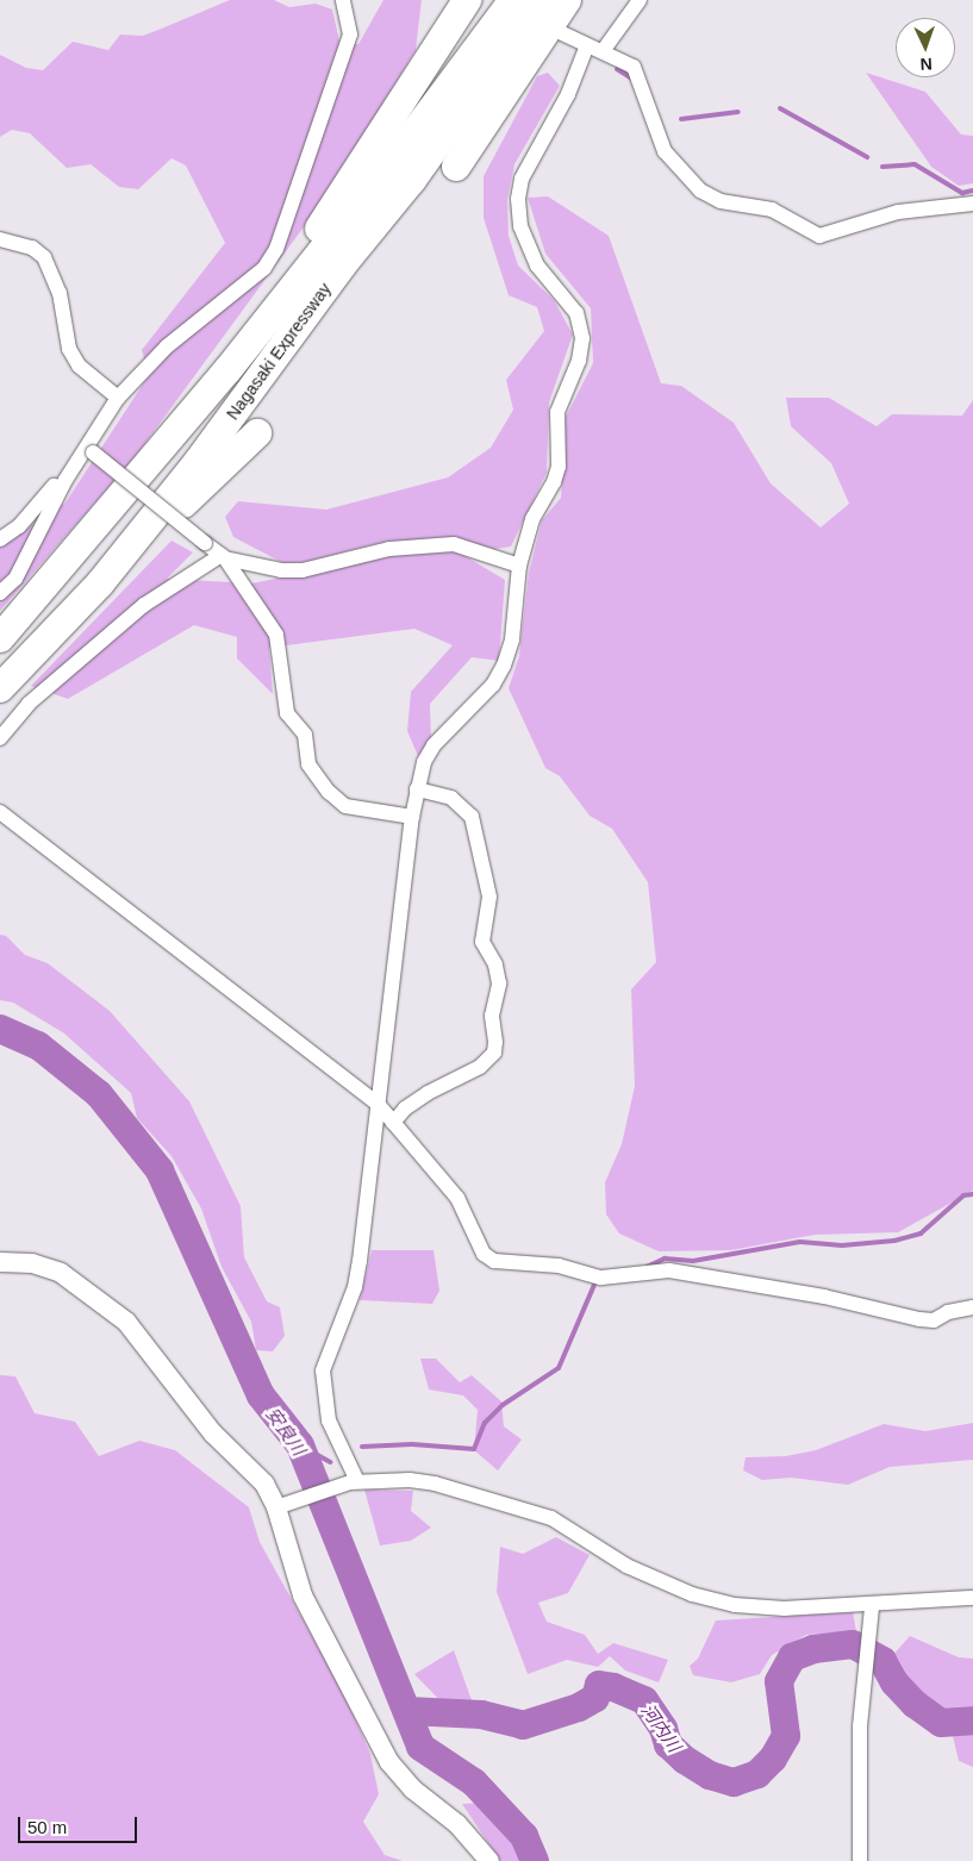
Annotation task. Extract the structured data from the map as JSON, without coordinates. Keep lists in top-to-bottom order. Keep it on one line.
{"streets":{"highway":["Nagasaki Expressway"]},"water":["安良川","河内川"],"scale_bar":"50 m","north":"bottom"}
